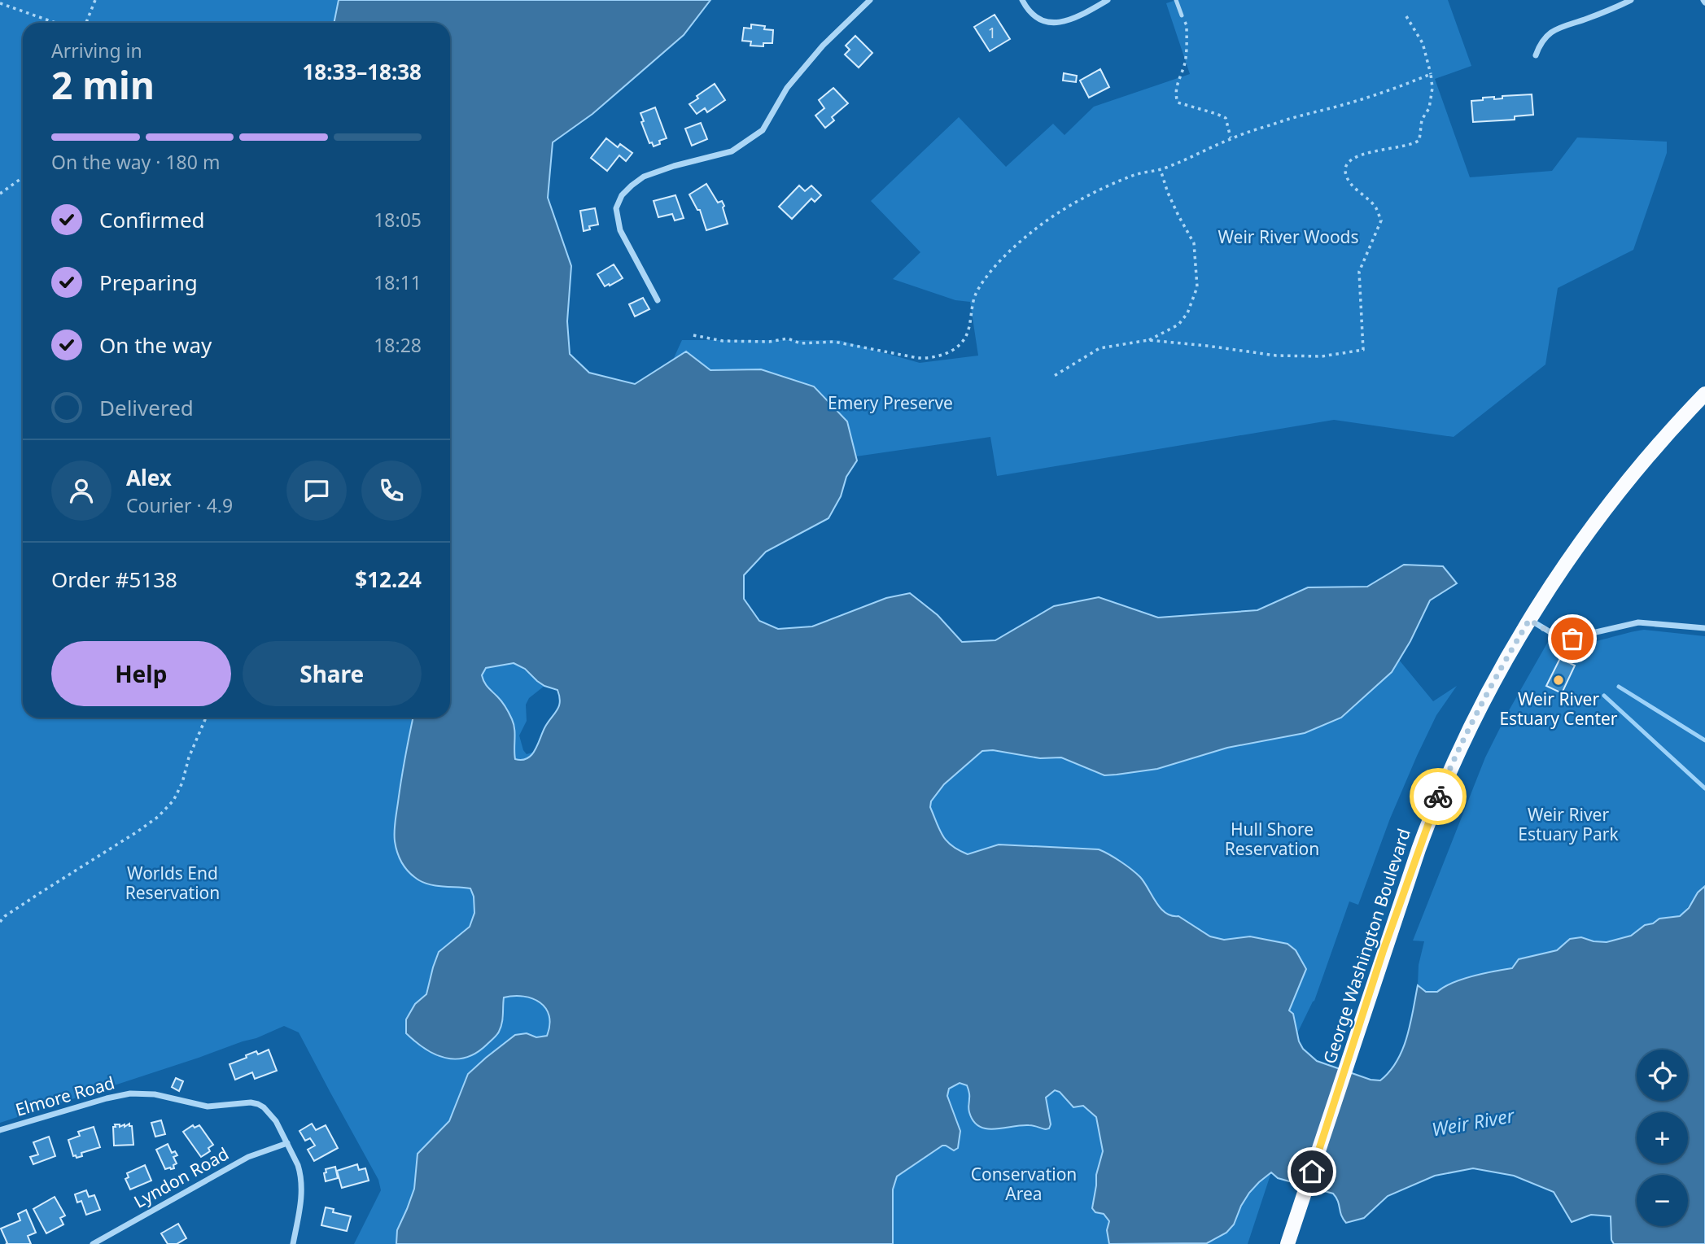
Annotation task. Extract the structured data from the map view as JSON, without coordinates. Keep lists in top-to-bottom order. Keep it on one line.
{"streets":{"main road":["George Washington Boulevard"],"street":["Elmore Road","Lyndon Road"]},"crossings":[["Elmore Road","Lyndon Road"]],"water":["Weir River"],"parks":["Weir River Woods","Emery Preserve","Weir River Estuary Park","Hull Shore Reservation","Worlds End Reservation","Conservation Area"],"places":["Weir River Estuary Center"],"house_numbers":["1"],"page":{"heading":["2 min","Arriving in","18:33–18:38"],"panel":["Alex","Courier · 4.9","Order #5138","$12.24"],"bar":"On the way · 180 m","list":[["Confirmed","18:05"],["Preparing","18:11"],["On the way","18:28"],"Delivered"],"buttons":["Help","Share"],"map_buttons":["+","−"]}}
